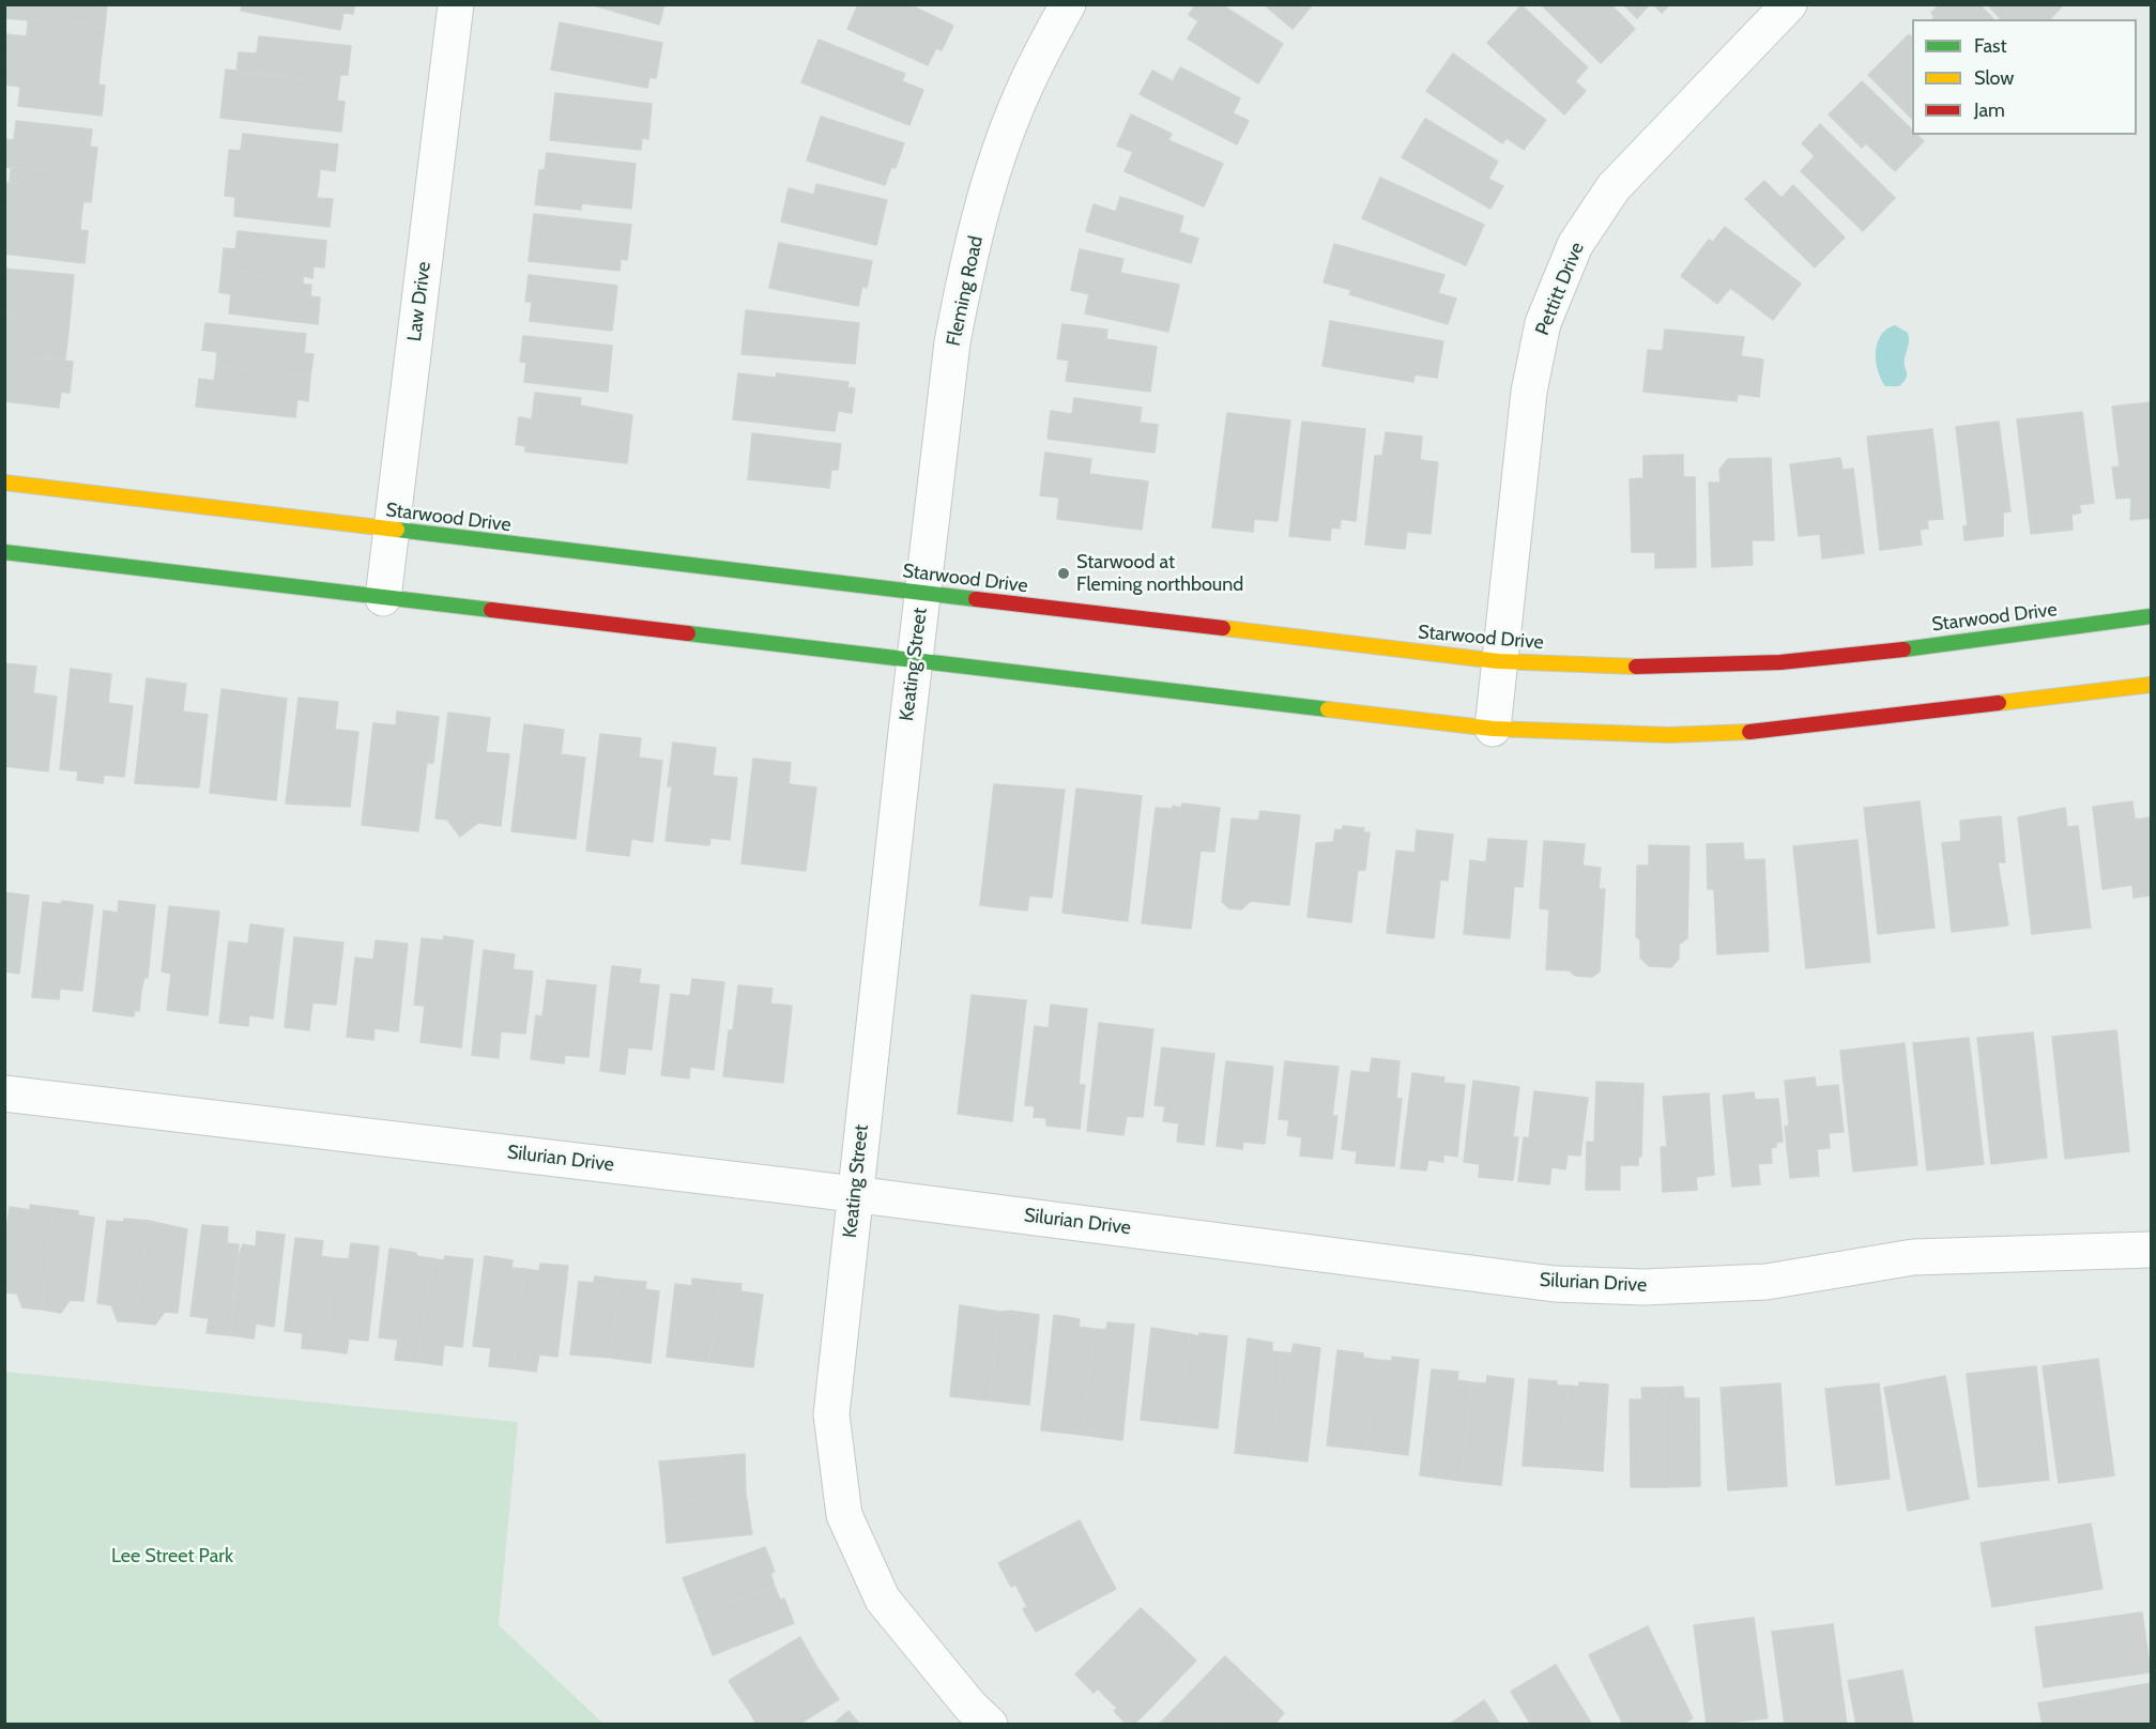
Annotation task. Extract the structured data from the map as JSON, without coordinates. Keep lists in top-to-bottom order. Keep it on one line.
{"streets":{"street":["Pettitt Drive","Fleming Road","Law Drive","Starwood Drive","Keating Street","Silurian Drive"]},"crossings":[["Pettitt Drive","Starwood Drive"],["Fleming Road","Starwood Drive"],["Fleming Road","Keating Street"],["Law Drive","Starwood Drive"],["Starwood Drive","Keating Street"],["Keating Street","Silurian Drive"]],"parks":["Lee Street Park"],"places":["Starwood at Fleming northbound"],"legend":["Fast","Slow","Jam"]}
